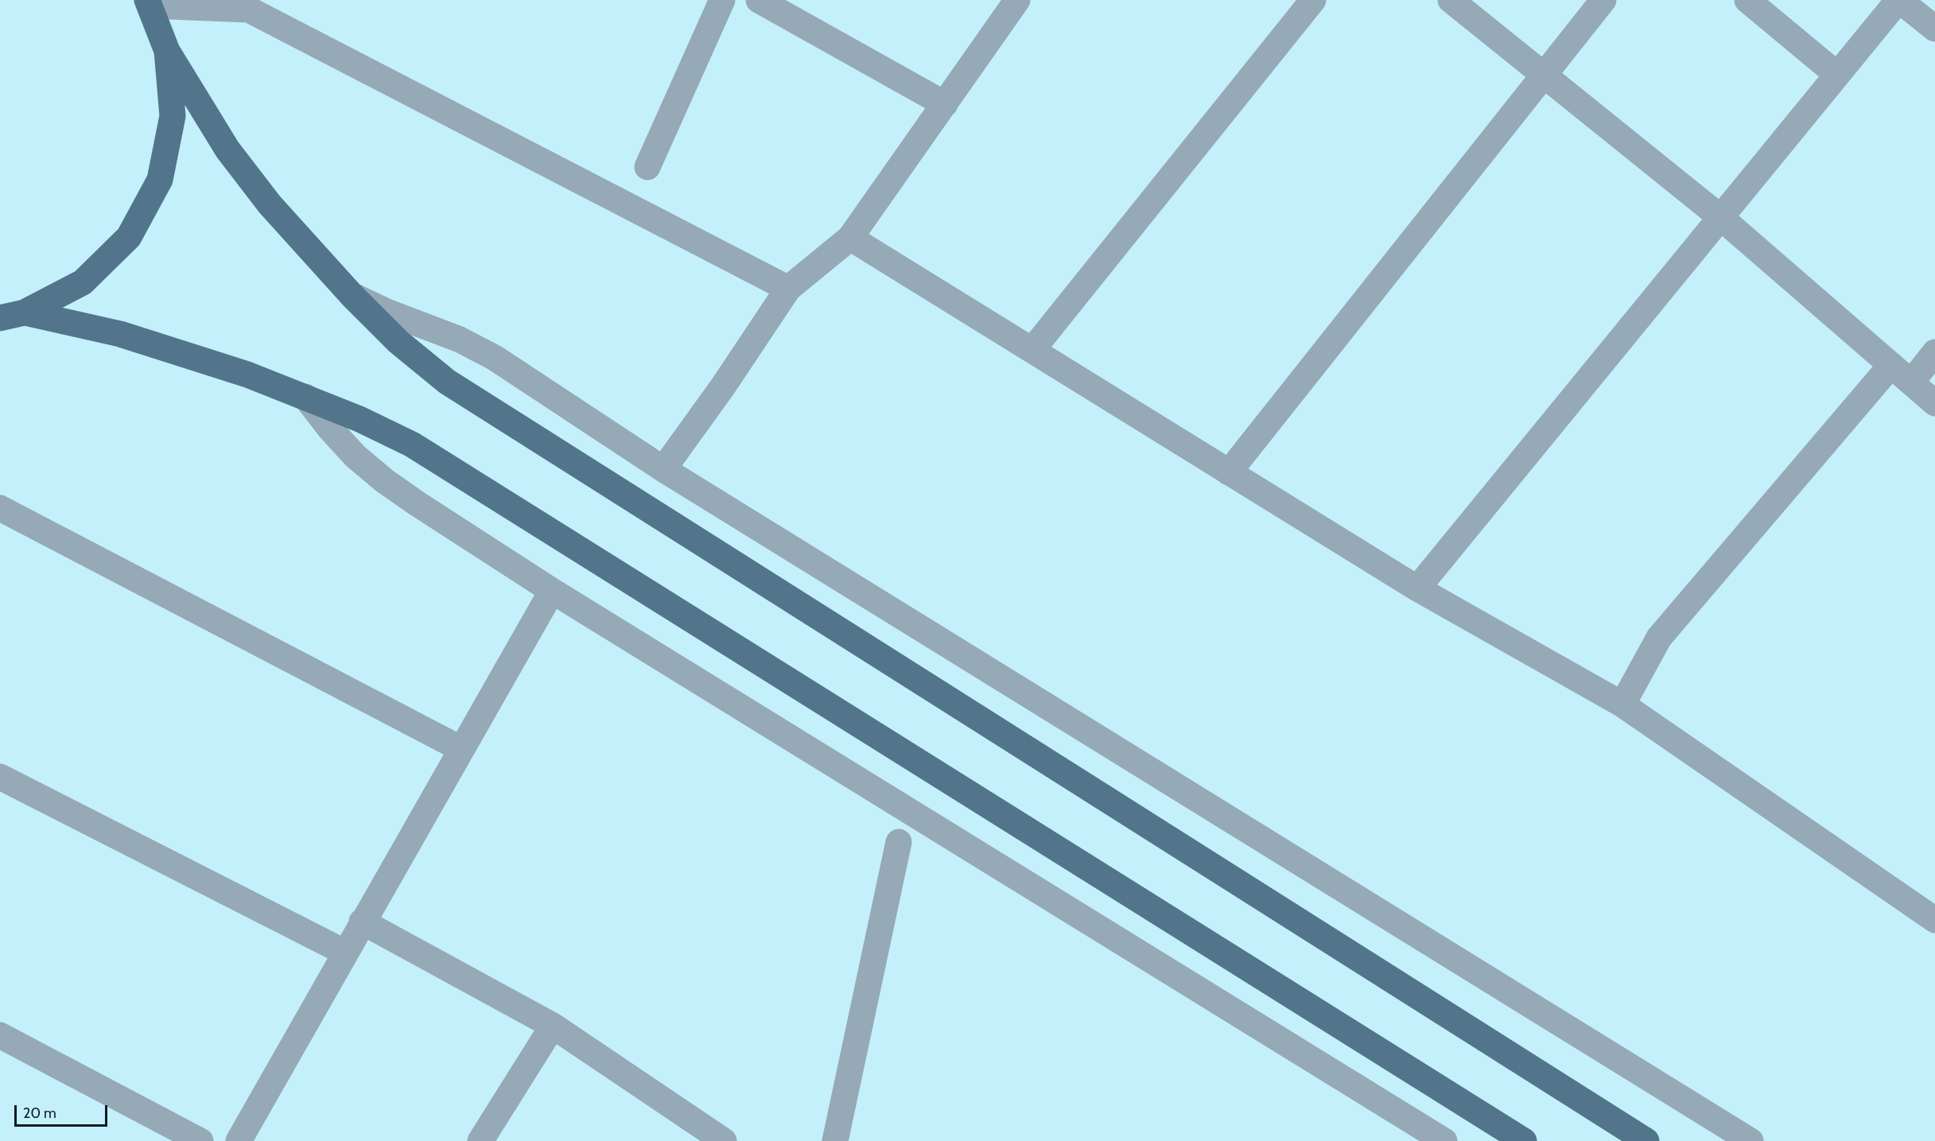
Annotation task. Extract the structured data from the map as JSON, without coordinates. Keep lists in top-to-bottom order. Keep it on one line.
{"scale_bar":"20 m"}
